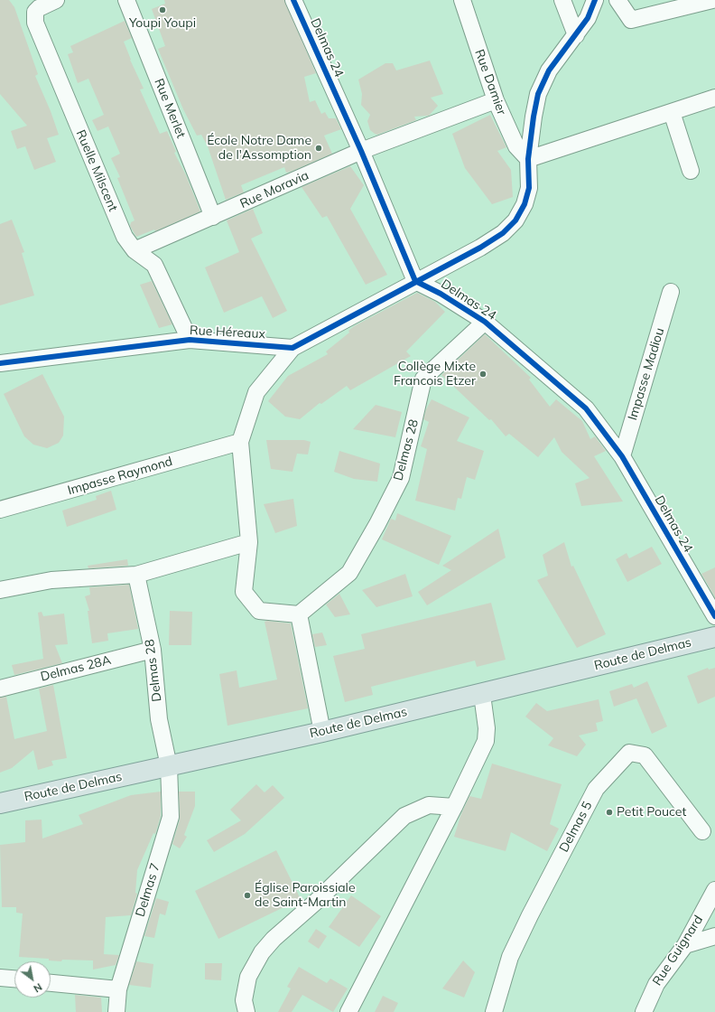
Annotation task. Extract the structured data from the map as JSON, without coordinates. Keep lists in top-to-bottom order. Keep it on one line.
{"streets":{"main road":["Route de Delmas"],"street":["Delmas 24","Rue Damier","Rue Merlet","Ruelle Milscent","Rue Moravia","Rue Héreaux","Impasse Madiou","Delmas 28","Impasse Raymond","Delmas 28A","Delmas 5","Delmas 7","Rue Guignard"]},"crossings":[["Delmas 24","Rue Moravia"],["Delmas 24","Impasse Madiou"],["Delmas 24","Delmas 28"],["Rue Damier","Rue Moravia"],["Rue Merlet","Rue Moravia"],["Ruelle Milscent","Rue Moravia"],["Ruelle Milscent","Rue Héreaux"],["Delmas 28","Route de Delmas"],["Delmas 28","Delmas 28A"],["Delmas 28","Delmas 7"],["Route de Delmas","Delmas 7"]],"places":["Youpi Youpi","École Notre Dame de l'Assomption","Collège Mixte Francois Etzer","Petit Poucet","Église Paroissiale de Saint-Martin"],"north":"bottom right"}
